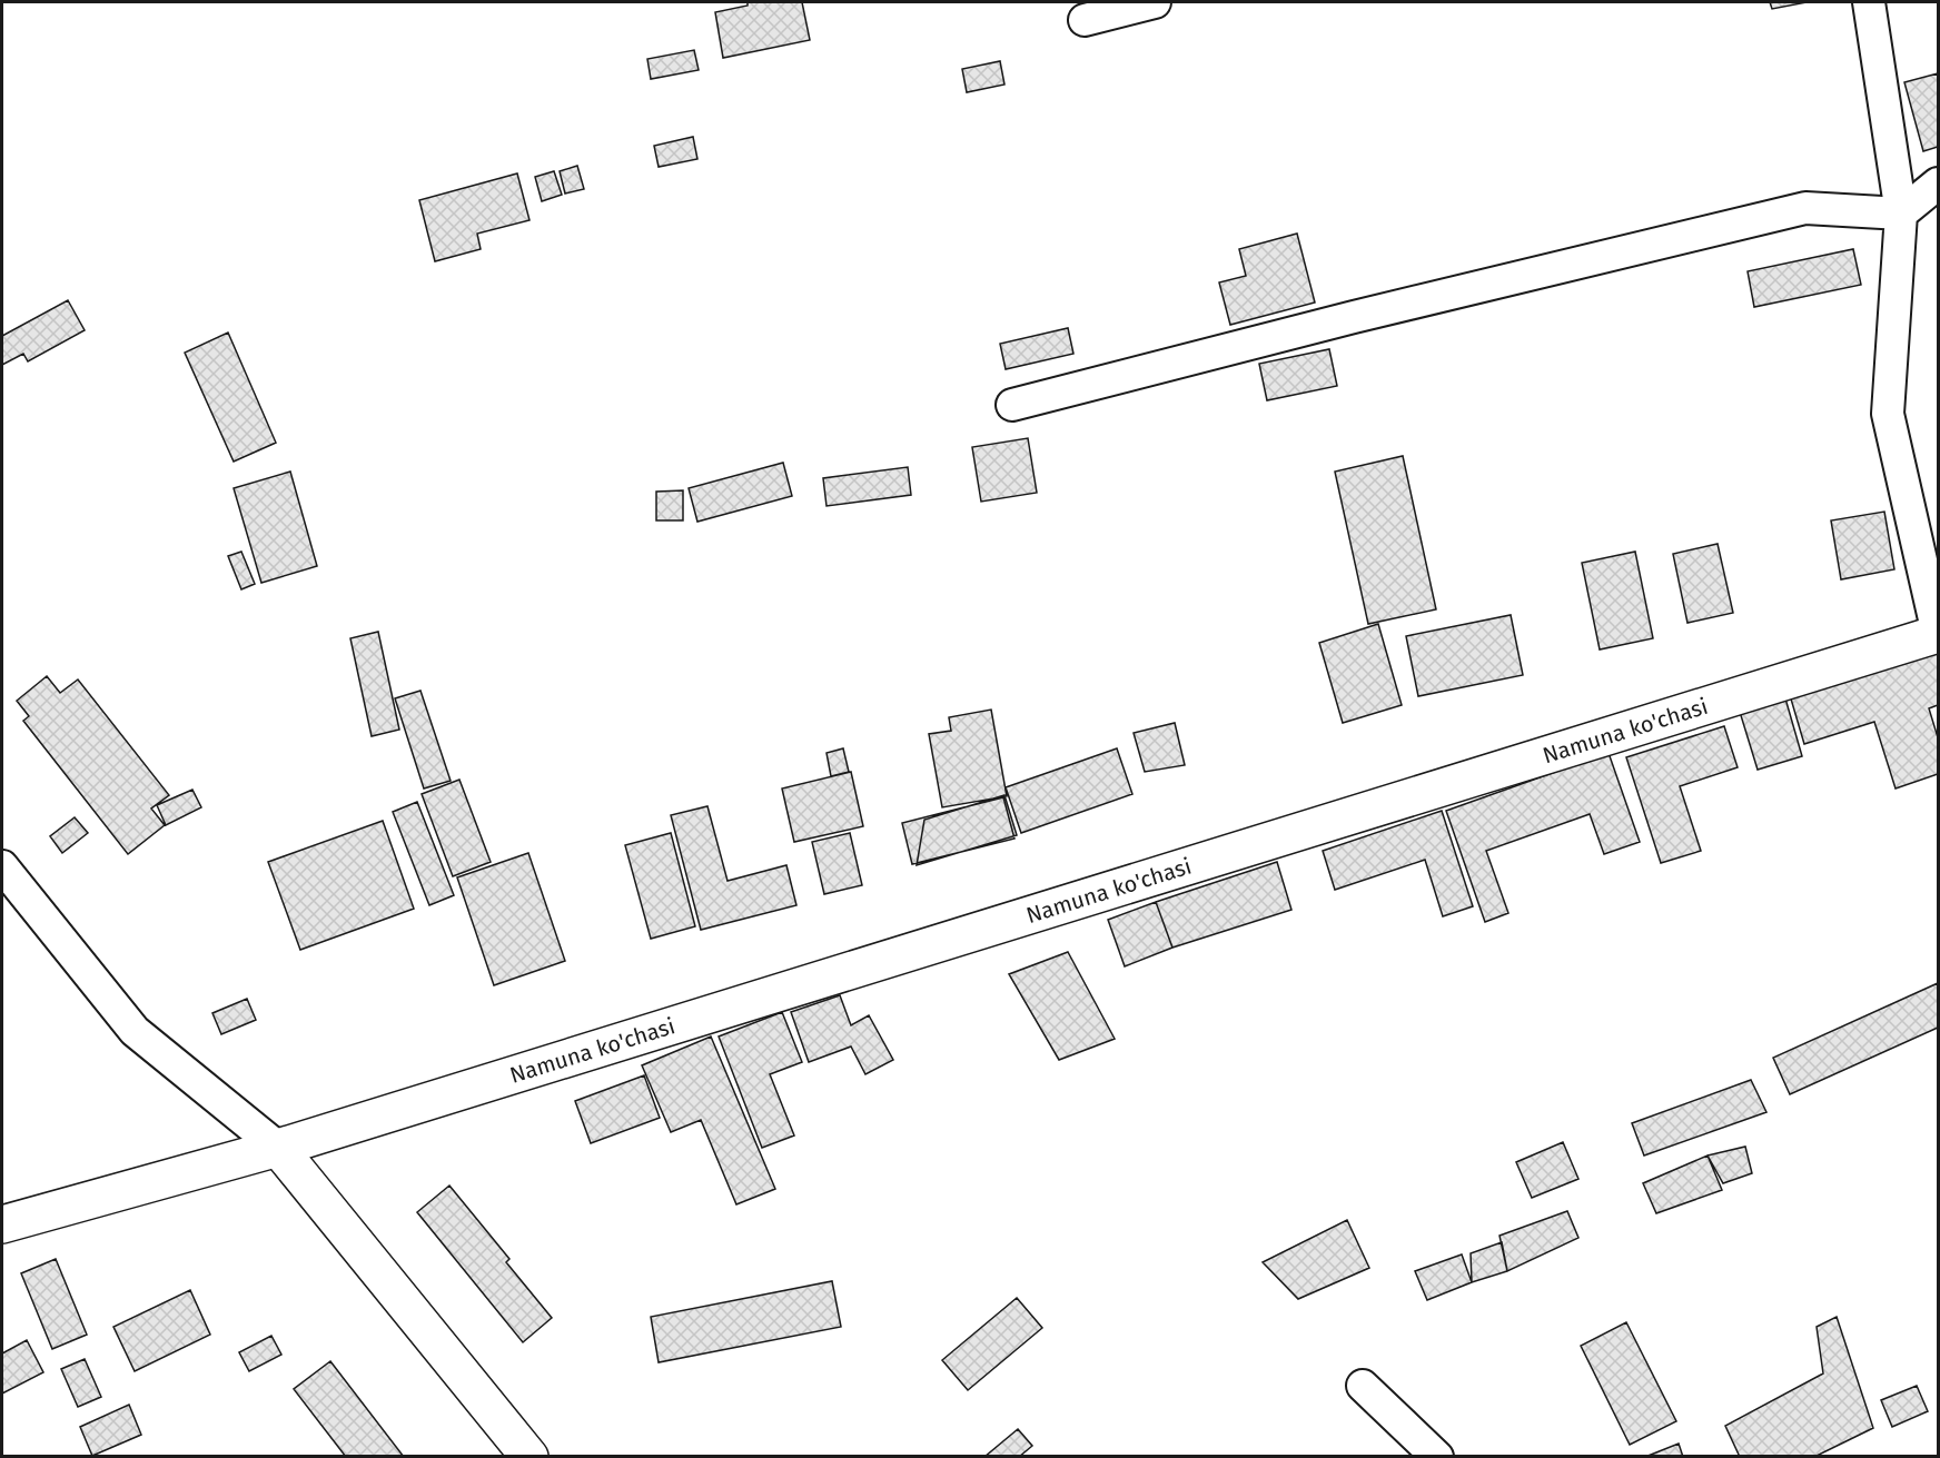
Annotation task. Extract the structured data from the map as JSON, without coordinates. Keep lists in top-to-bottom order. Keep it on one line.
{"streets":{"main road":["Namuna ko'chasi"]}}
